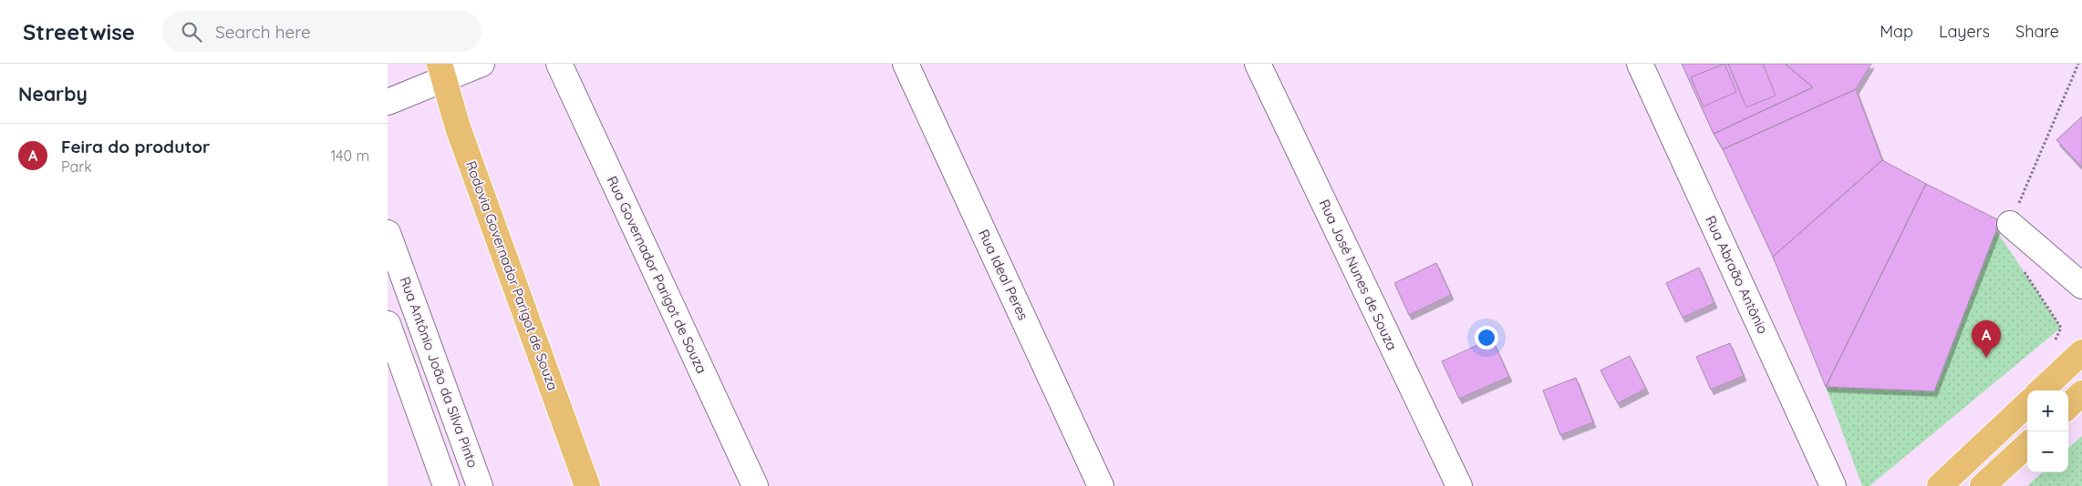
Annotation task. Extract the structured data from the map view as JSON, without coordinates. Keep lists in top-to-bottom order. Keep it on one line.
{"streets":{"main road":["Rodovia Governador Parigot de Souza"],"street":["Rua Governador Parigot de Souza","Rua Ideal Peres","Rua José Nunes de Souza","Rua Abraão Antônio","Rua Antônio João da Silva Pinto"]},"page":{"header":"Streetwise","search":"Search here","nav":["Map","Layers","Share"],"heading":"Nearby","list":[{"mark":"A","name":"Feira do produtor","note":"Park","value":"140 m"}],"pins":"A","map_buttons":["+","−"]}}
